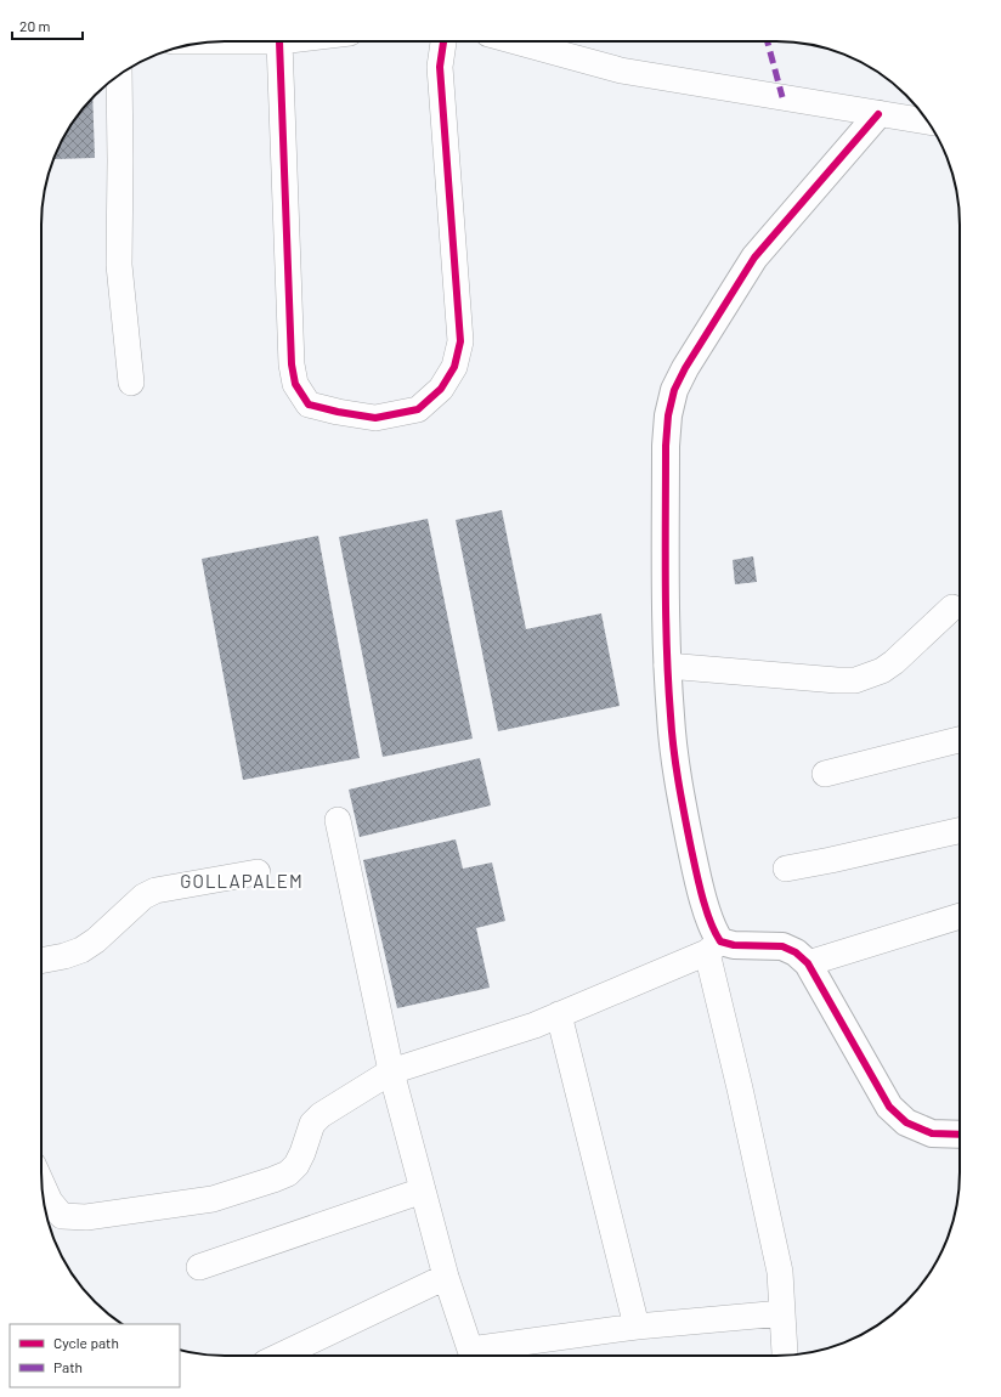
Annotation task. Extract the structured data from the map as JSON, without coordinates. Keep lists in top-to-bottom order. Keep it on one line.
{"districts":["GOLLAPALEM"],"legend":["Cycle path","Path"],"scale_bar":"20 m"}
